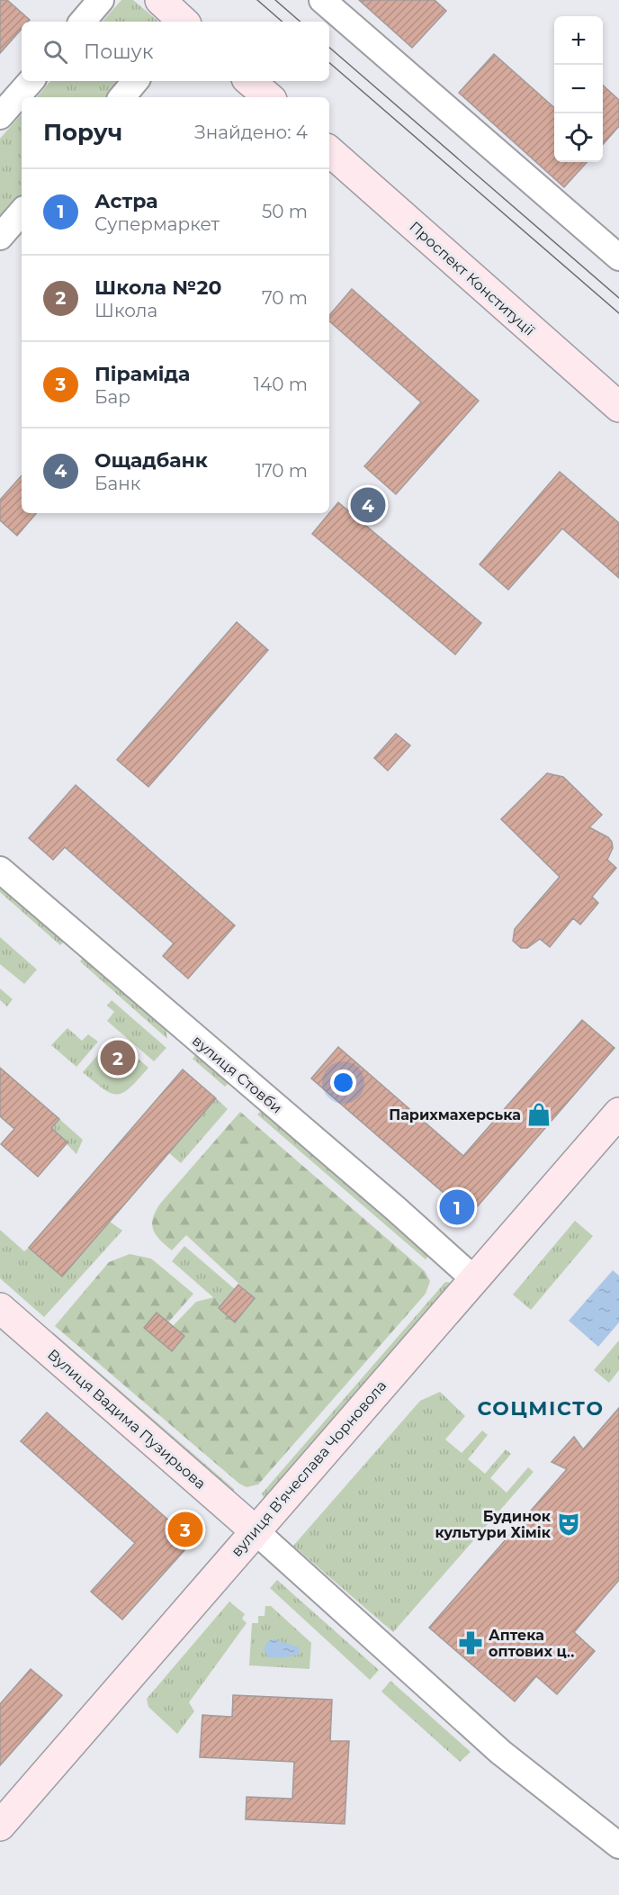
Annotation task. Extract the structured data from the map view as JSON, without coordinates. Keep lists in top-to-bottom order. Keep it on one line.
{"streets":{"street":["Проспект Конституції","вулиця Стовби","Вулиця Вадима Пузирьова","вулиця Вʼячеслава Чорновола"]},"crossings":[["вулиця Стовби","вулиця Вʼячеслава Чорновола"],["Вулиця Вадима Пузирьова","вулиця Вʼячеслава Чорновола"]],"districts":["СОЦМІСТО"],"places":{"shop":["Парихмахерська"],"theatre":["Будинок культури Хімік"],"pharmacy":["Аптека оптових ц‥"]},"page":{"map_buttons":["+","−"],"search":"Пошук","heading":["Поруч","Знайдено: 4"],"list":[{"mark":"1","name":"Астра","note":"Супермаркет","value":"50 m"},{"mark":"2","name":"Школа №20","note":"Школа","value":"70 m"},{"mark":"3","name":"Піраміда","note":"Бар","value":"140 m"},{"mark":"4","name":"Ощадбанк","note":"Банк","value":"170 m"}],"pins":["4","2","1","3"]}}
